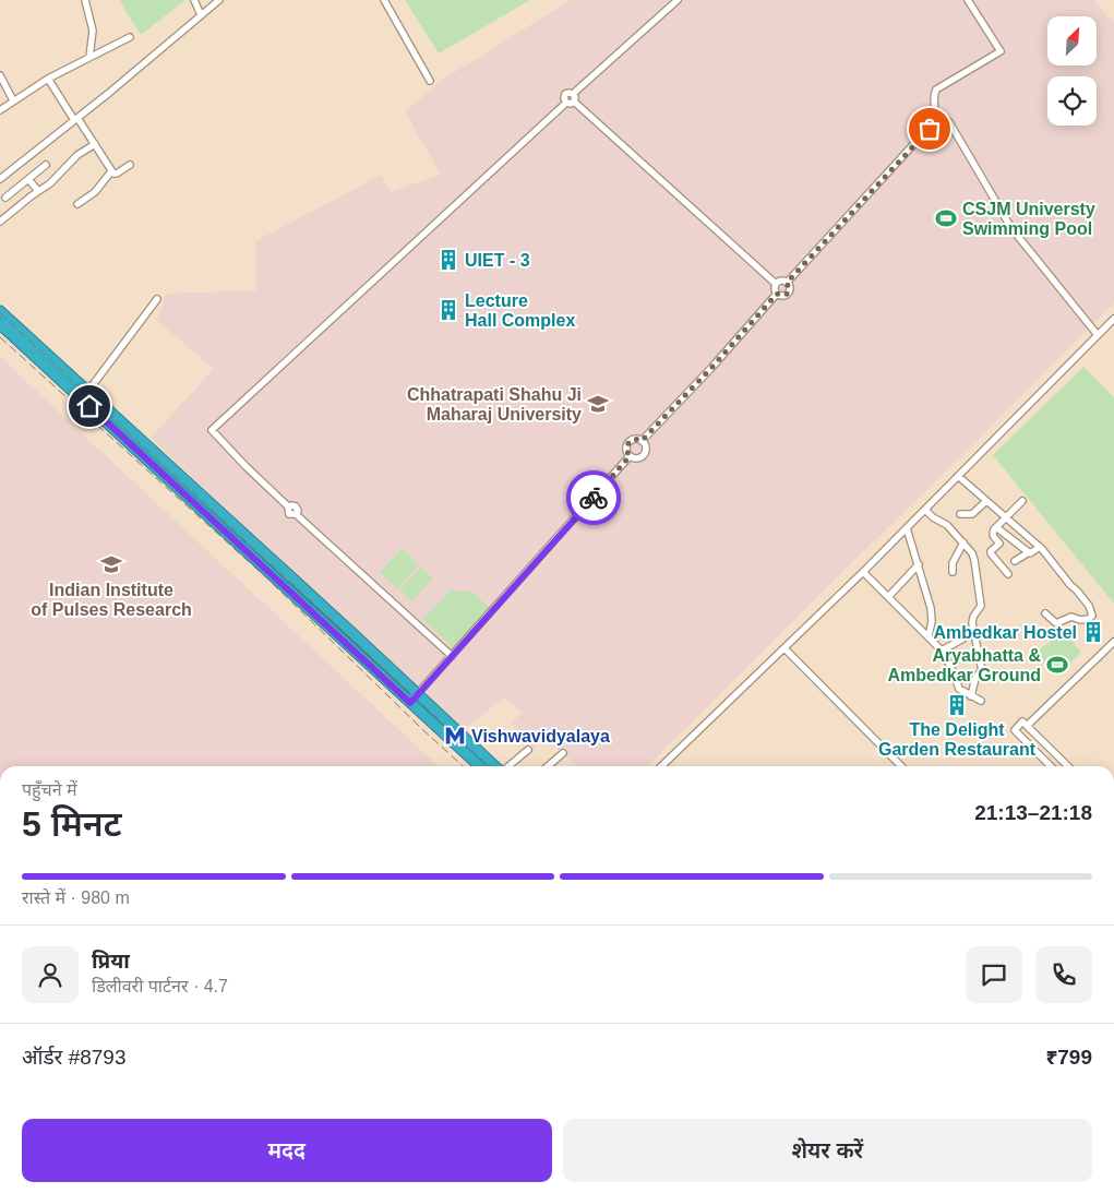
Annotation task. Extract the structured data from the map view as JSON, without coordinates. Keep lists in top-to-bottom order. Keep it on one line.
{"places":{"sports":["CSJM Universty Swimming Pool","Aryabhatta & Ambedkar Ground"],"building":["UIET - 3","Lecture Hall Complex","Ambedkar Hostel","The Delight Garden Restaurant"],"school or university":["Chhatrapati Shahu Ji Maharaj University","Indian Institute of Pulses Research"],"metro station":["Vishwavidyalaya"]},"north":"top right","page":{"heading":["5 मिनट","पहुँचने में","21:13–21:18"],"panel":["प्रिया","डिलीवरी पार्टनर · 4.7","ऑर्डर #8793","₹799"],"bar":"रास्ते में · 980 m","buttons":["मदद","शेयर करें"]}}
